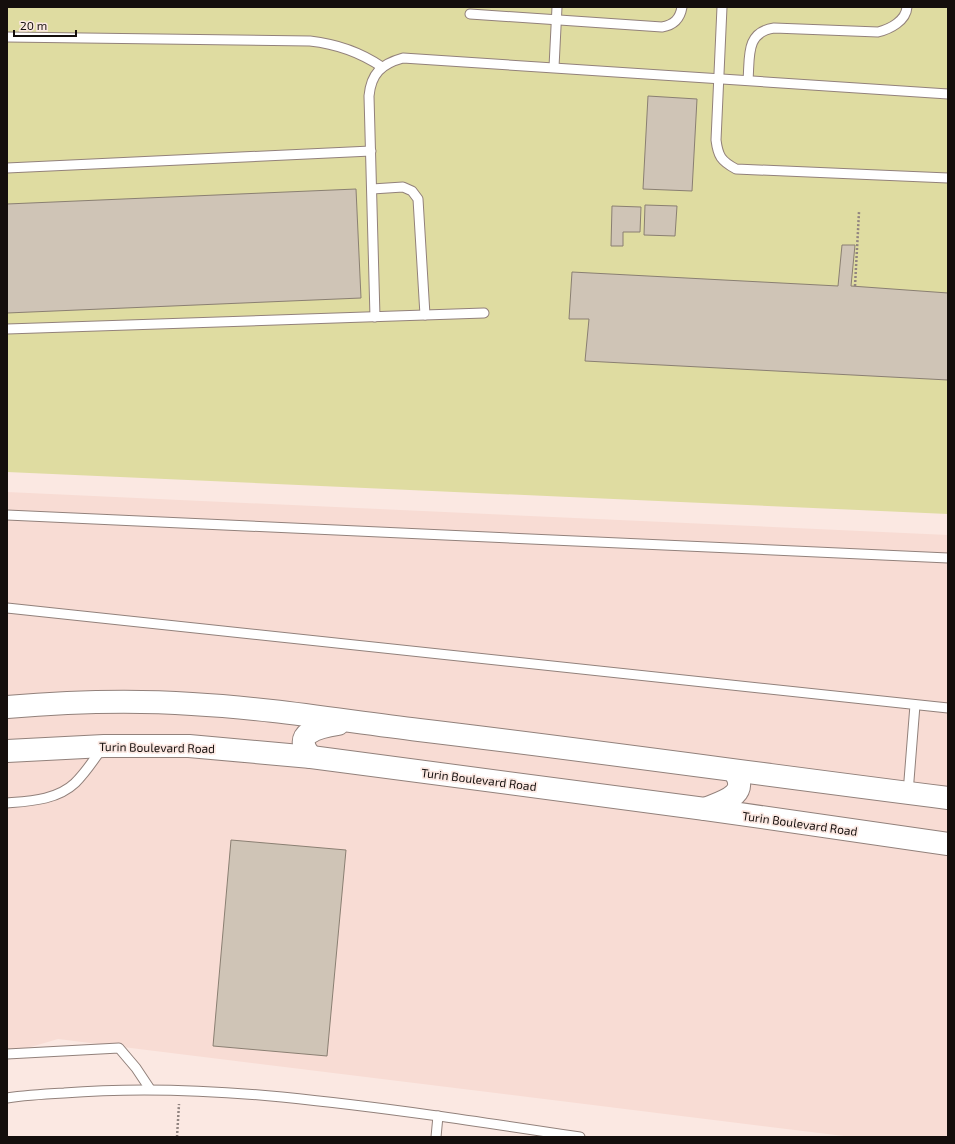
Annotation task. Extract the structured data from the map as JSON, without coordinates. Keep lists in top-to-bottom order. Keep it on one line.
{"streets":{"main road":["Turin Boulevard Road"]},"scale_bar":"20 m"}
